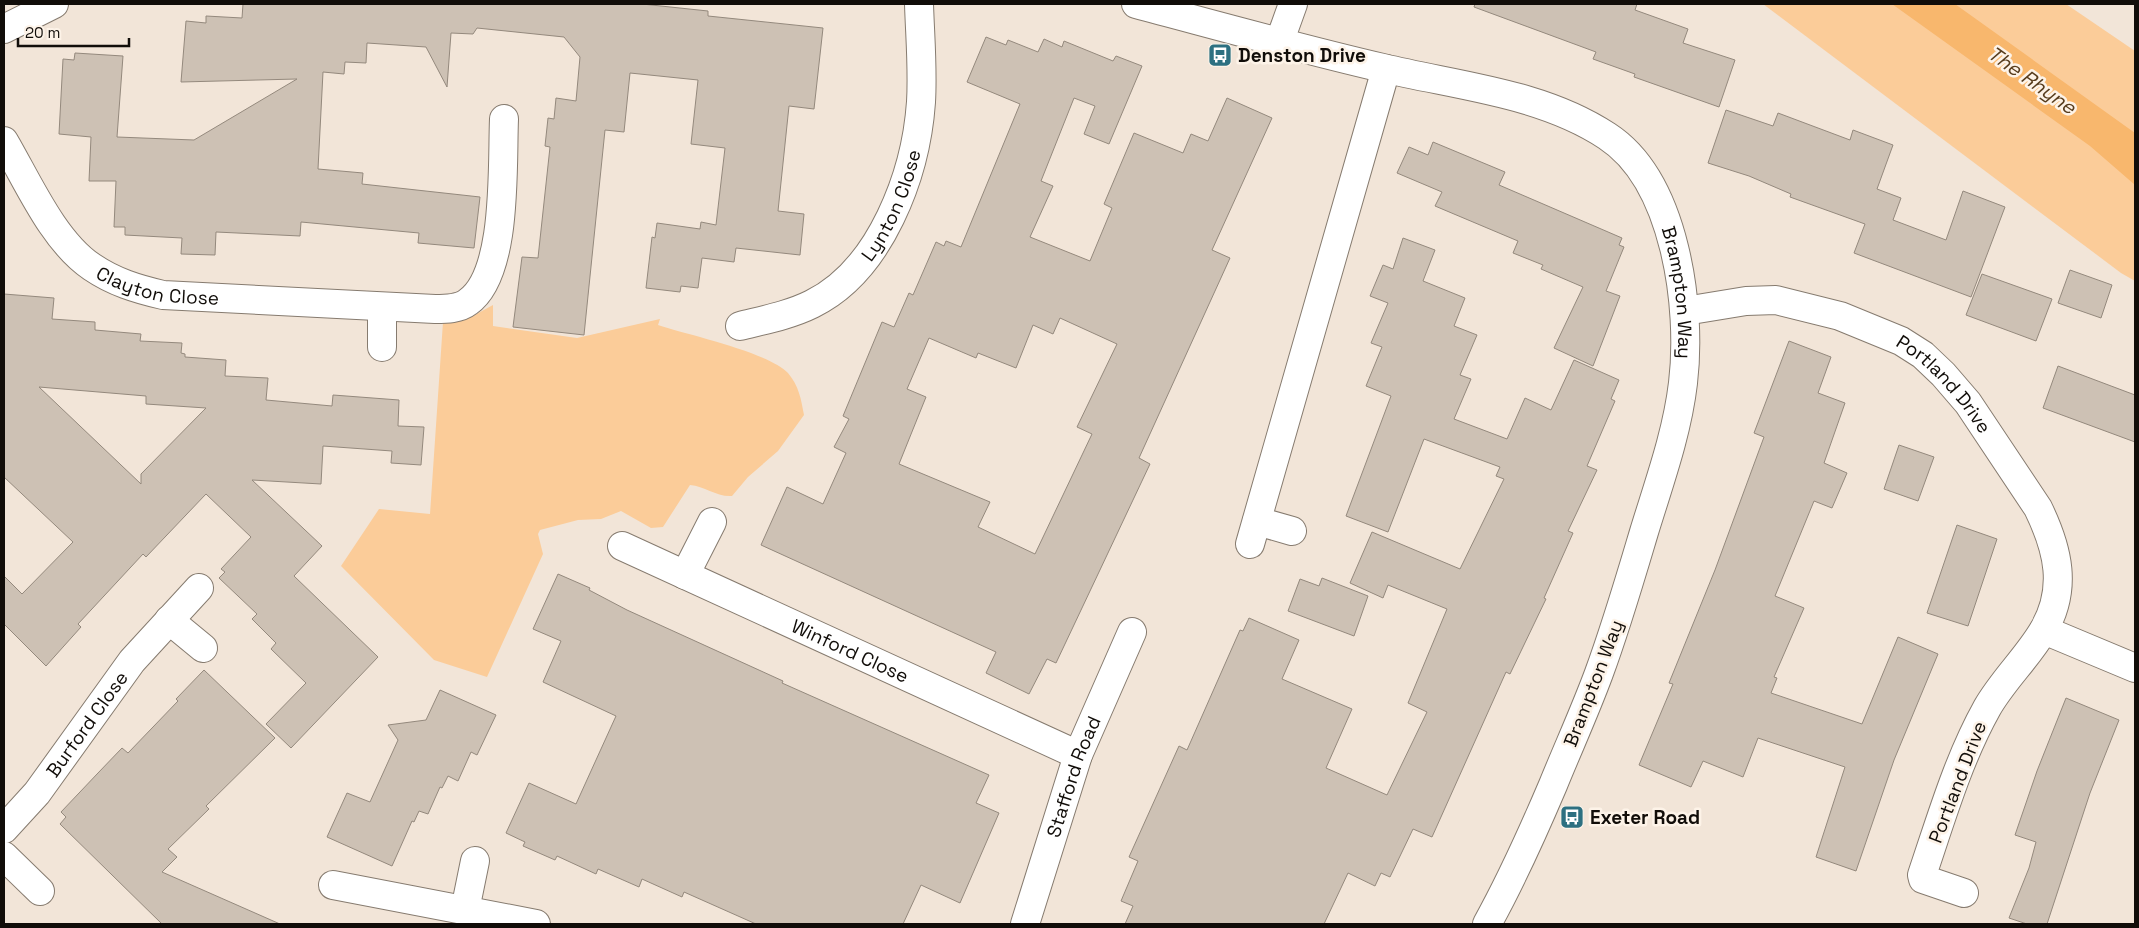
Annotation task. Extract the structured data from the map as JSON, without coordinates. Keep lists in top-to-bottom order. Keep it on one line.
{"streets":{"street":["Lynton Close","Clayton Close","Brampton Way","Portland Drive","Winford Close","Burford Close","Stafford Road"]},"crossings":[["Brampton Way","Portland Drive"],["Winford Close","Stafford Road"]],"water":["The Rhyne"],"places":{"bus stop":["Denston Drive","Exeter Road"]},"scale_bar":"20 m"}
